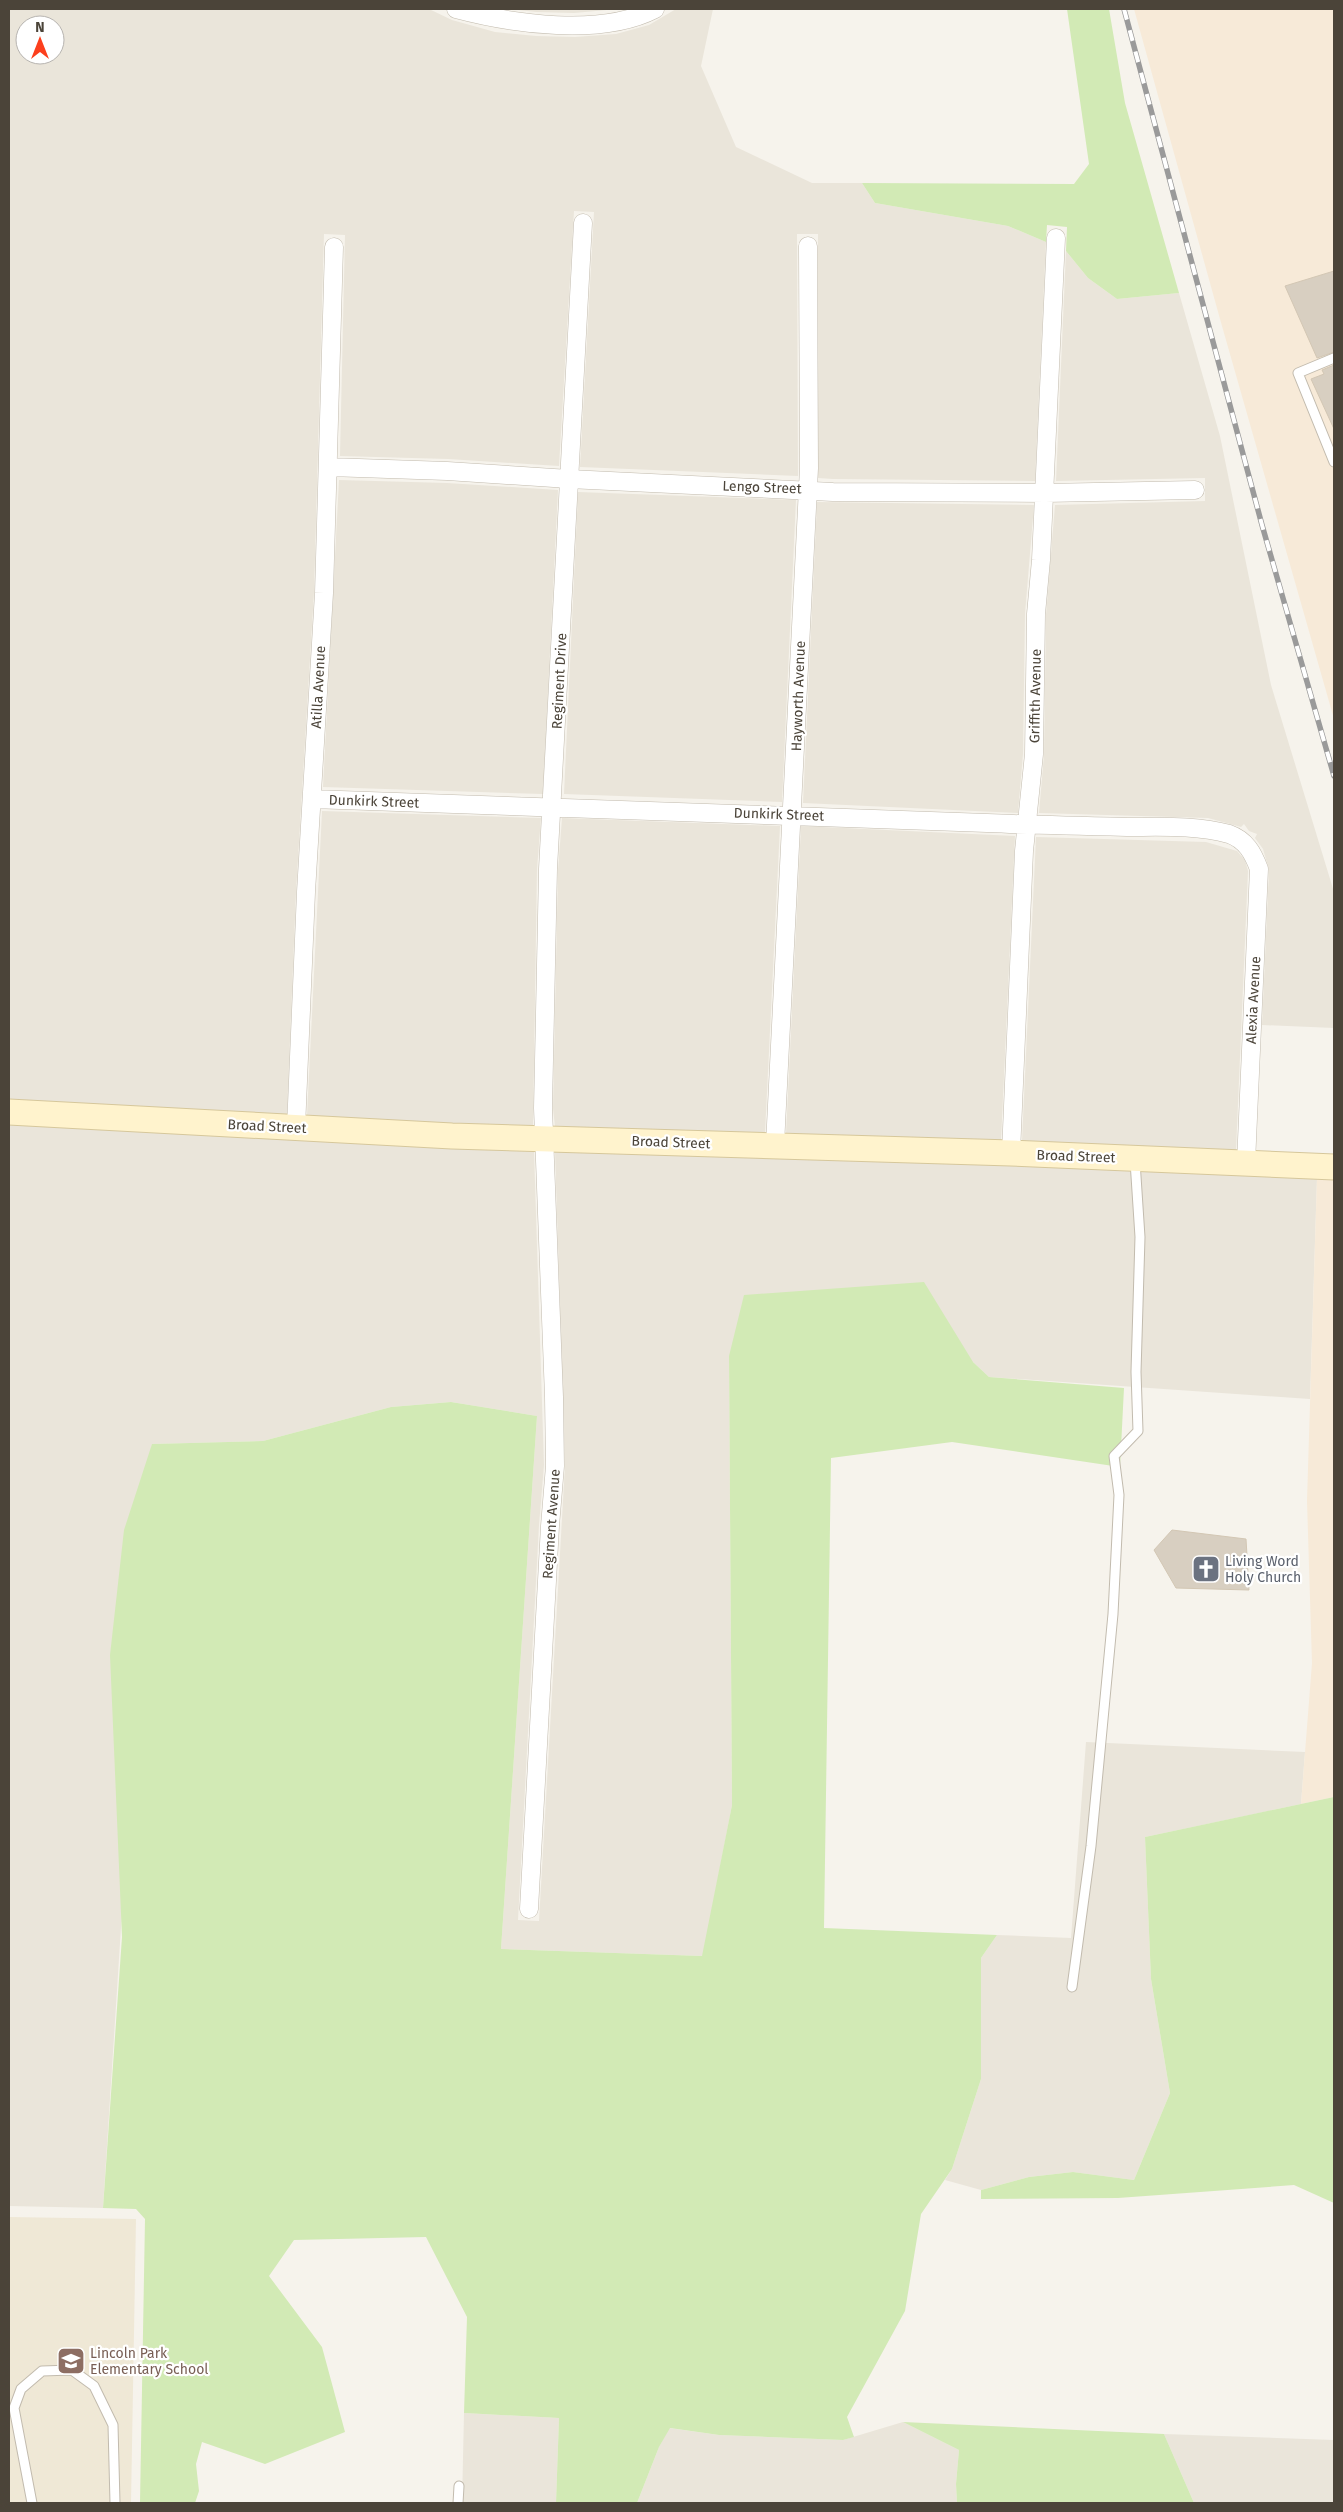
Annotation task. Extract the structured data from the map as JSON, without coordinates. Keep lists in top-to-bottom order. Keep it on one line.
{"streets":{"street":["Lengo Street","Regiment Drive","Atilla Avenue","Hayworth Avenue","Griffith Avenue","Dunkirk Street","Alexia Avenue","Broad Street","Regiment Avenue"]},"crossings":[["Lengo Street","Regiment Drive"],["Lengo Street","Atilla Avenue"],["Lengo Street","Hayworth Avenue"],["Lengo Street","Griffith Avenue"],["Regiment Drive","Dunkirk Street"],["Regiment Drive","Broad Street"],["Regiment Drive","Regiment Avenue"],["Atilla Avenue","Dunkirk Street"],["Atilla Avenue","Broad Street"],["Hayworth Avenue","Dunkirk Street"],["Hayworth Avenue","Broad Street"],["Griffith Avenue","Dunkirk Street"],["Griffith Avenue","Broad Street"],["Dunkirk Street","Alexia Avenue"],["Alexia Avenue","Broad Street"],["Broad Street","Regiment Avenue"]],"places":{"church":["Living Word Holy Church"],"school or university":["Lincoln Park Elementary School"]},"north":"top"}
